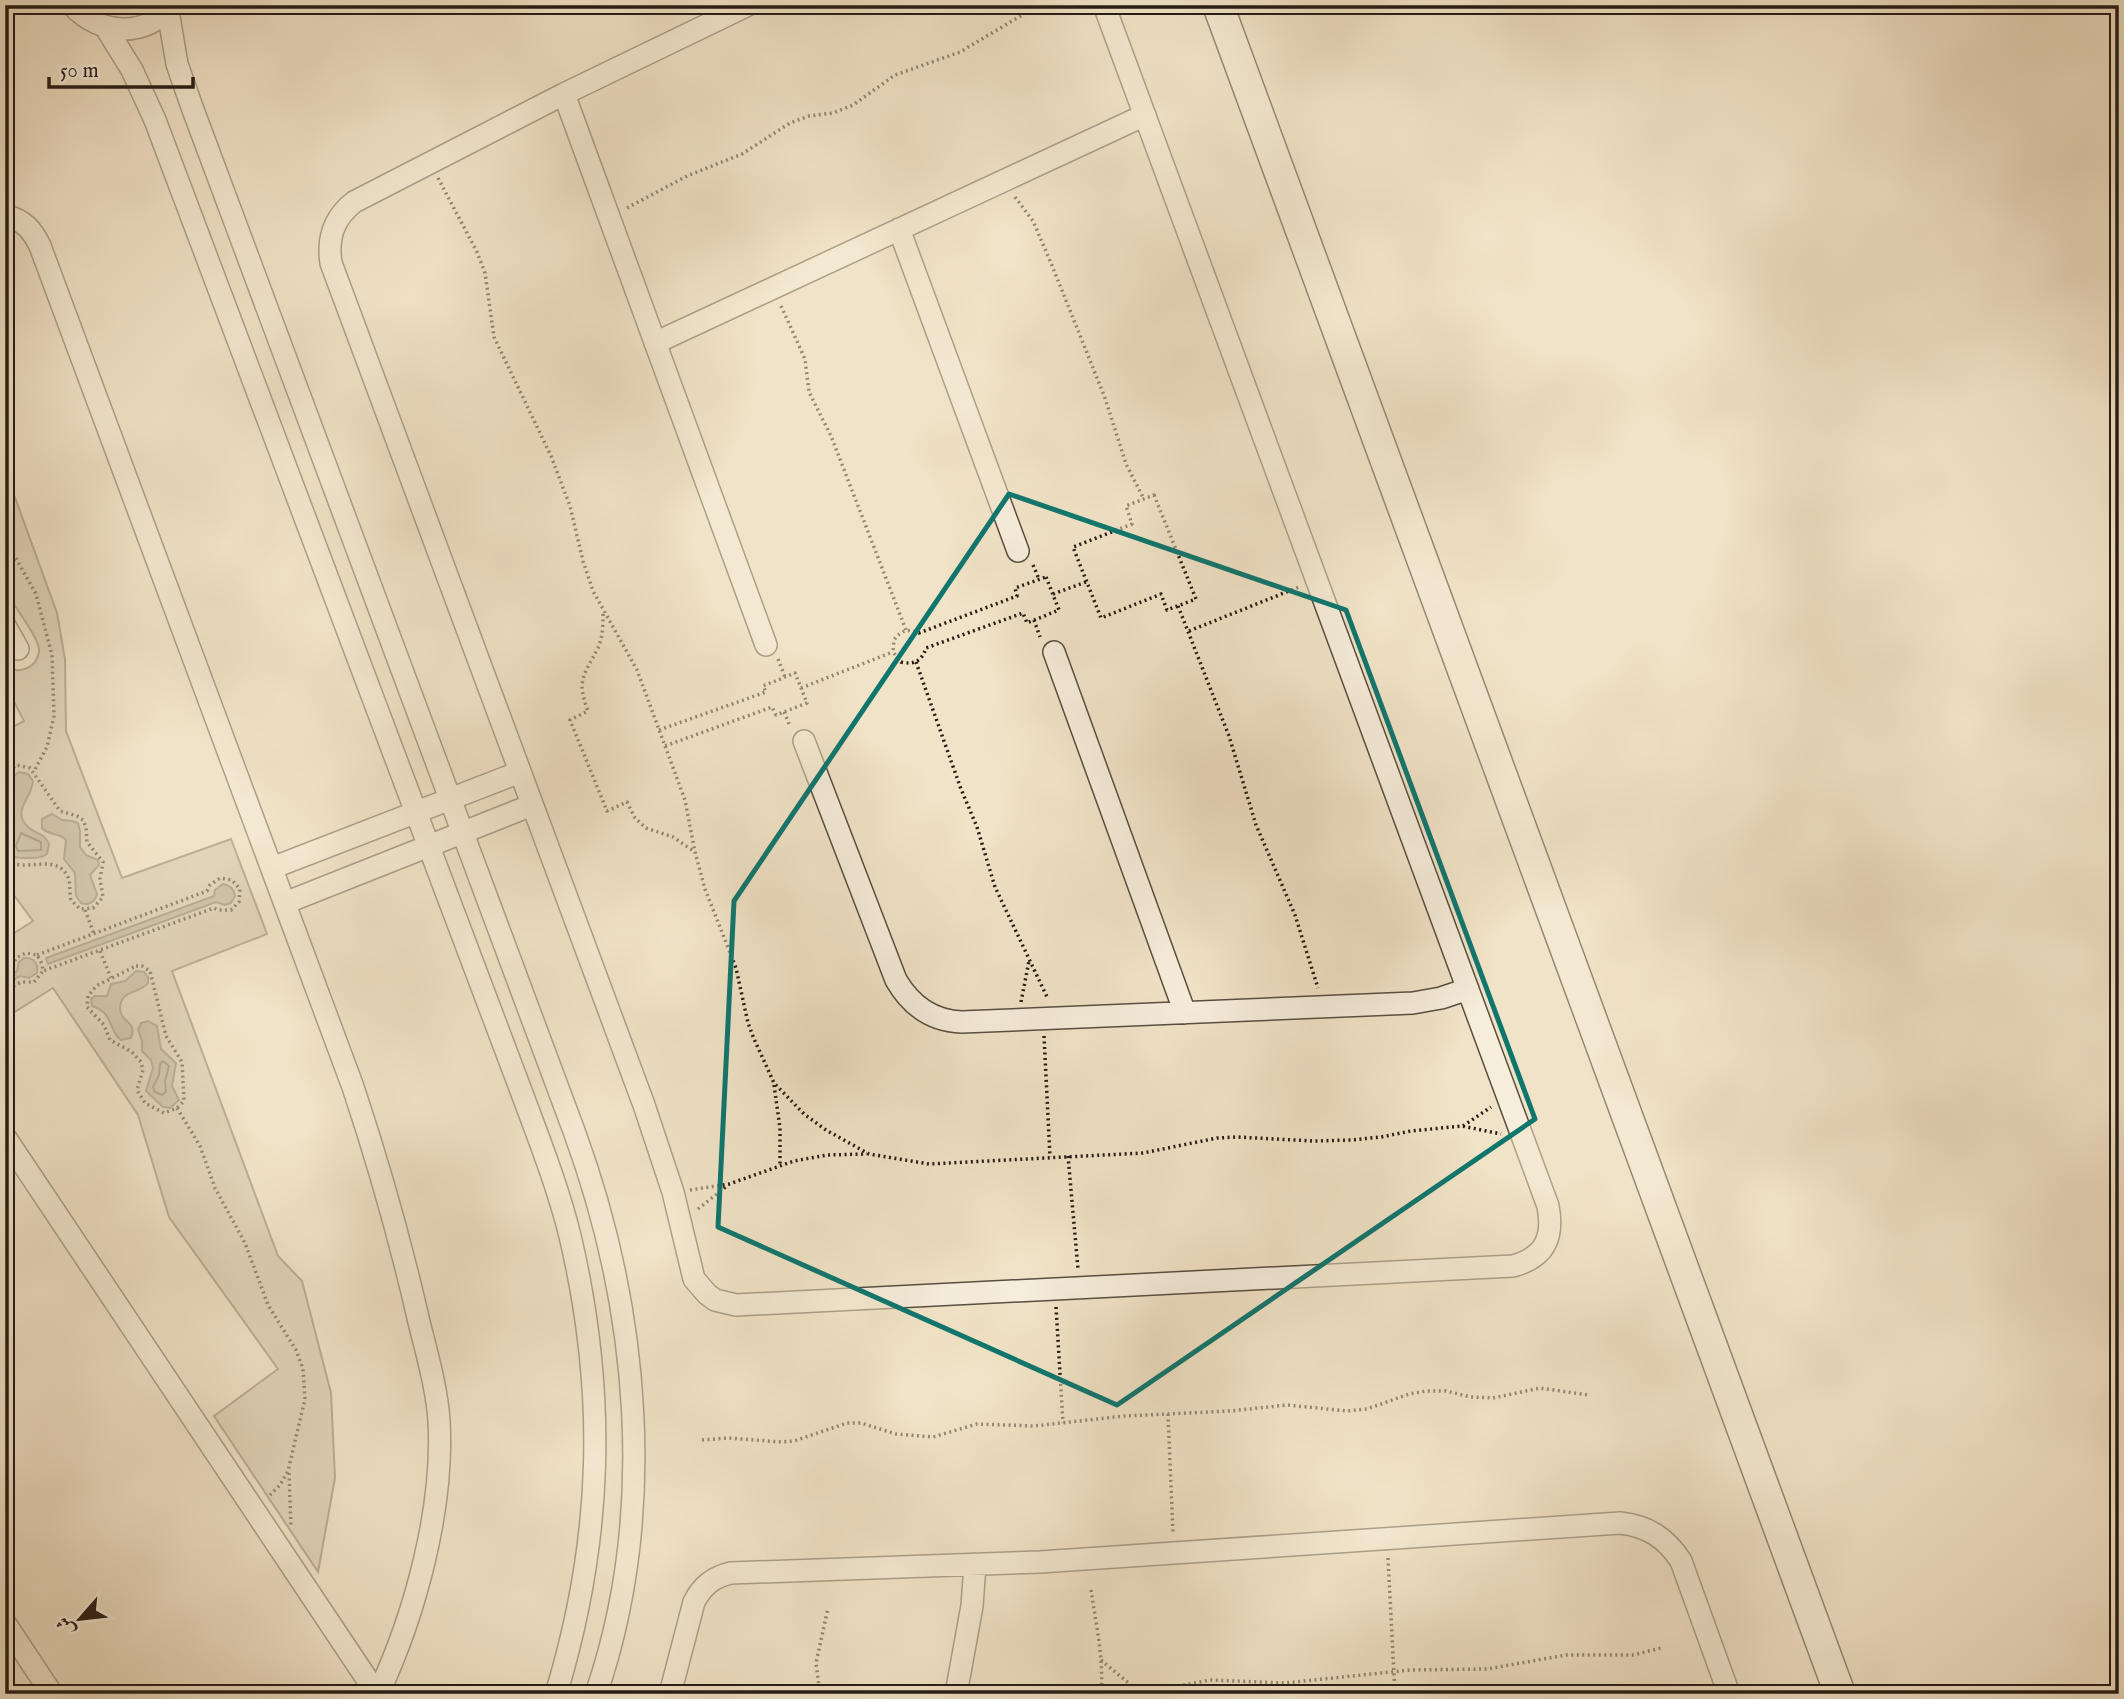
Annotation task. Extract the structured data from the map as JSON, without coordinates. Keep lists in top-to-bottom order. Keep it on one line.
{"scale_bar":"50 m","north":"bottom left"}
